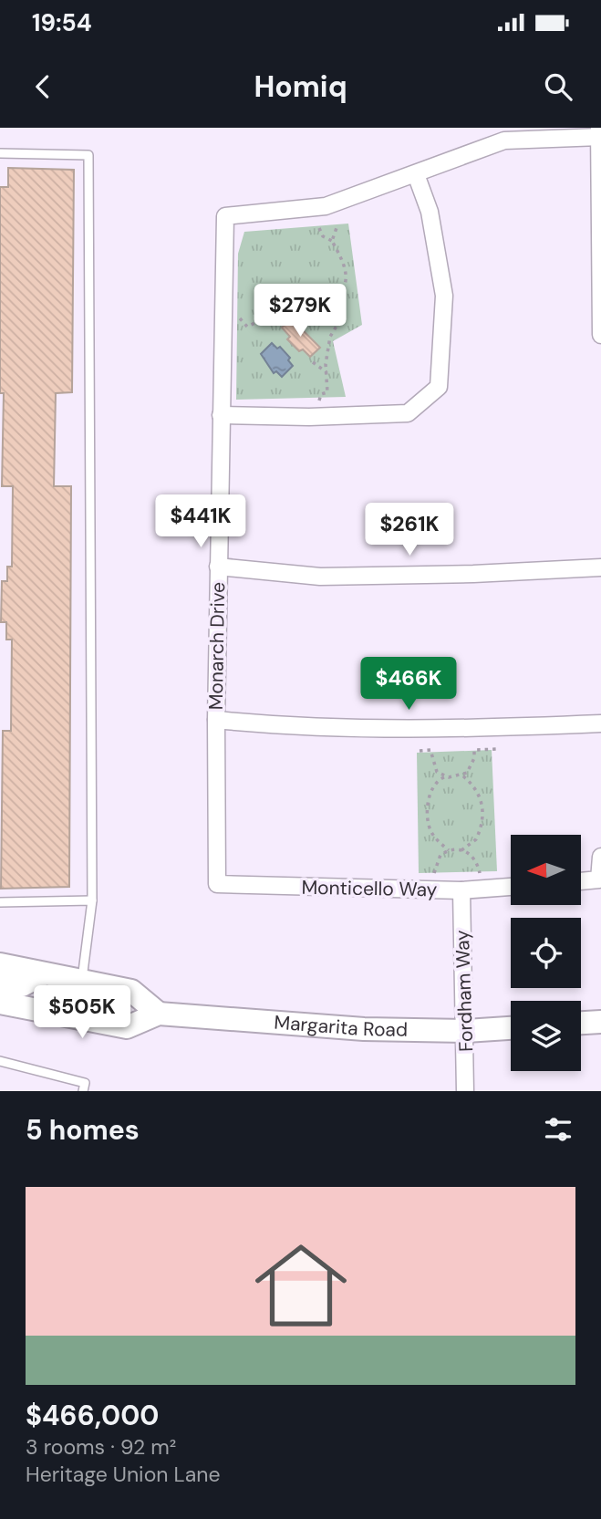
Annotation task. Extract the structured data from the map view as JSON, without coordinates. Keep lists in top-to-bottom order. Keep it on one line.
{"streets":{"main road":["Margarita Road"],"street":["Monarch Drive","Monticello Way","Fordham Way"]},"crossings":[["Monarch Drive","Monticello Way"],["Monticello Way","Fordham Way"],["Fordham Way","Margarita Road"]],"north":"left","page":{"status":"19:54","header":"Homiq","price":["$279K","$441K","$261K","$466K","$505K"],"heading":"5 homes","list":[{"name":"$466,000","note":"3 rooms · 92 m² · Heritage Union Lane"}]}}
